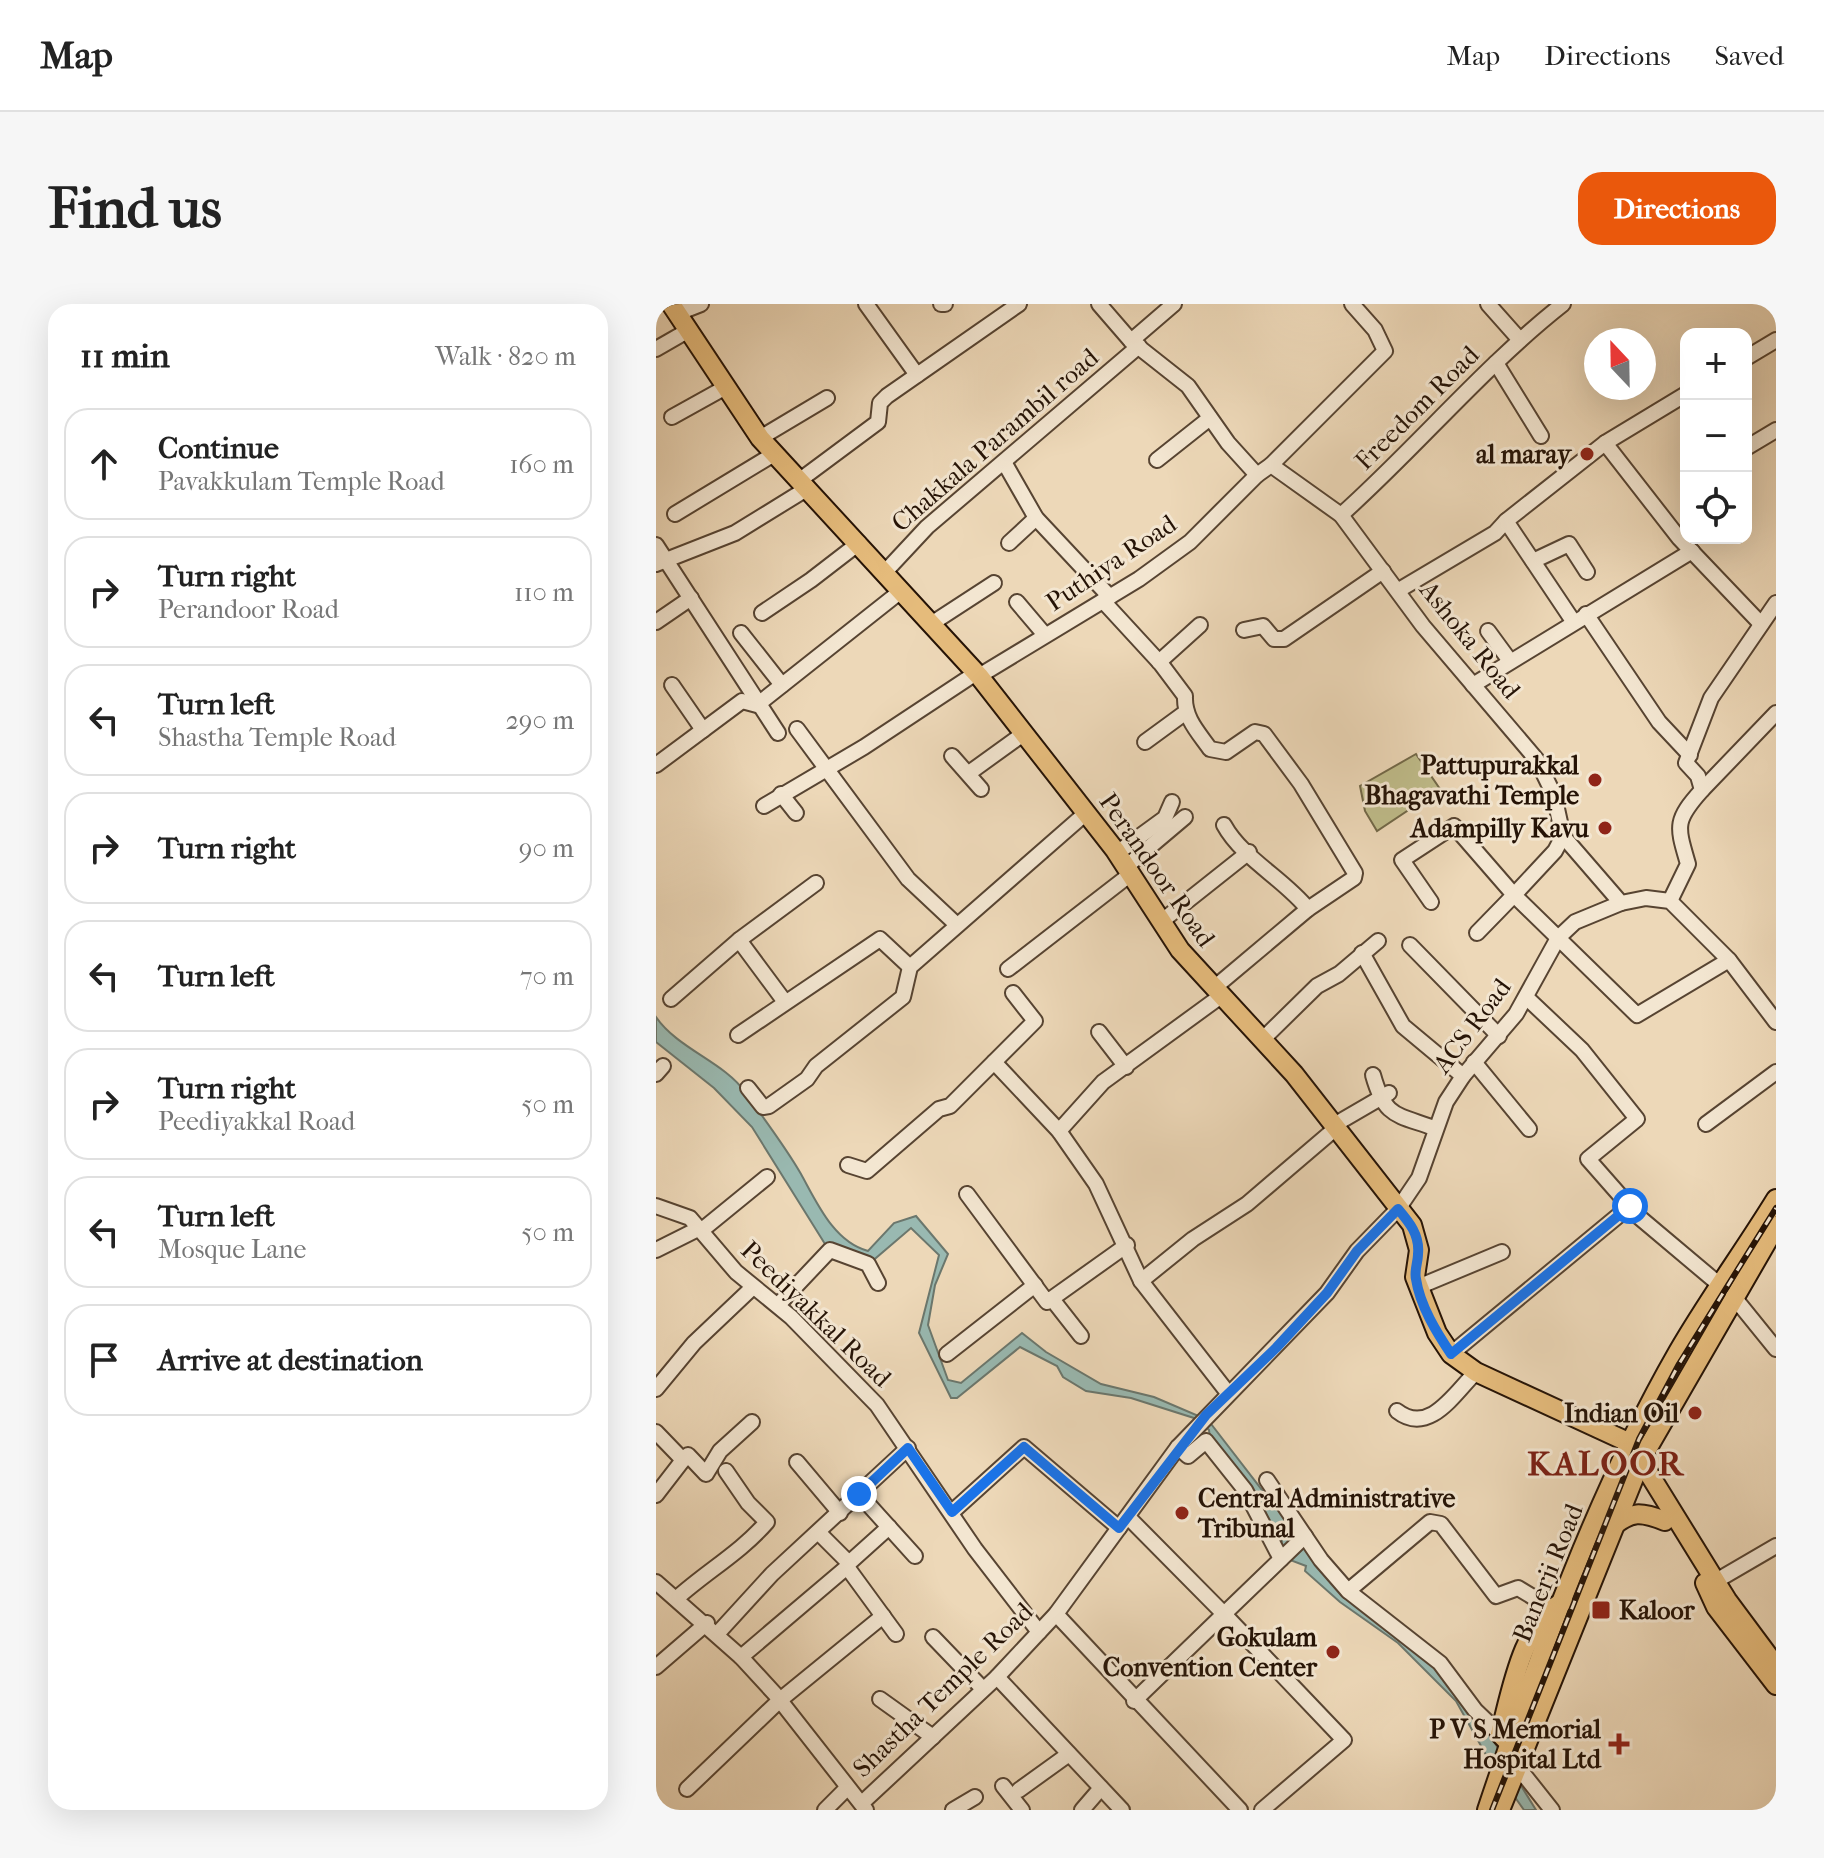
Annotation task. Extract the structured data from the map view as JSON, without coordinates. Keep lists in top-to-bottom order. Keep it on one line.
{"streets":{"main road":["Perandoor Road","Banerji Road"],"street":["Freedom Road","Chakkala Parambil road","Puthiya Road","Ashoka Road","ACS Road","Peediyakkal Road","Shastha Temple Road"]},"crossings":[["Freedom Road","Ashoka Road"],["Chakkala Parambil road","Perandoor Road"],["Puthiya Road","Perandoor Road"],["Ashoka Road","ACS Road"],["Perandoor Road","ACS Road"],["Perandoor Road","Banerji Road"],["Perandoor Road","Shastha Temple Road"],["ACS Road","Shastha Temple Road"],["Peediyakkal Road","Shastha Temple Road"]],"districts":["KALOOR"],"places":{"other":["al maray","Pattupurakkal Bhagavathi Temple","Adampilly Kavu","Indian Oil","Central Administrative Tribunal","Gokulam Convention Center"],"transit":["Kaloor"],"health":["P V S Memorial Hospital Ltd"]},"north":"top","page":{"header":"Map","nav":["Map","Directions","Saved"],"buttons":"Directions","title":"Find us","heading":["11 min","Walk · 820 m"],"map_buttons":["+","−"],"list":[["Continue","Pavakkulam Temple Road","160 m"],["Turn right","Perandoor Road","110 m"],["Turn left","Shastha Temple Road","290 m"],["Turn right","90 m"],["Turn left","70 m"],["Turn right","Peediyakkal Road","50 m"],["Turn left","Mosque Lane","50 m"],"Arrive at destination"]}}
